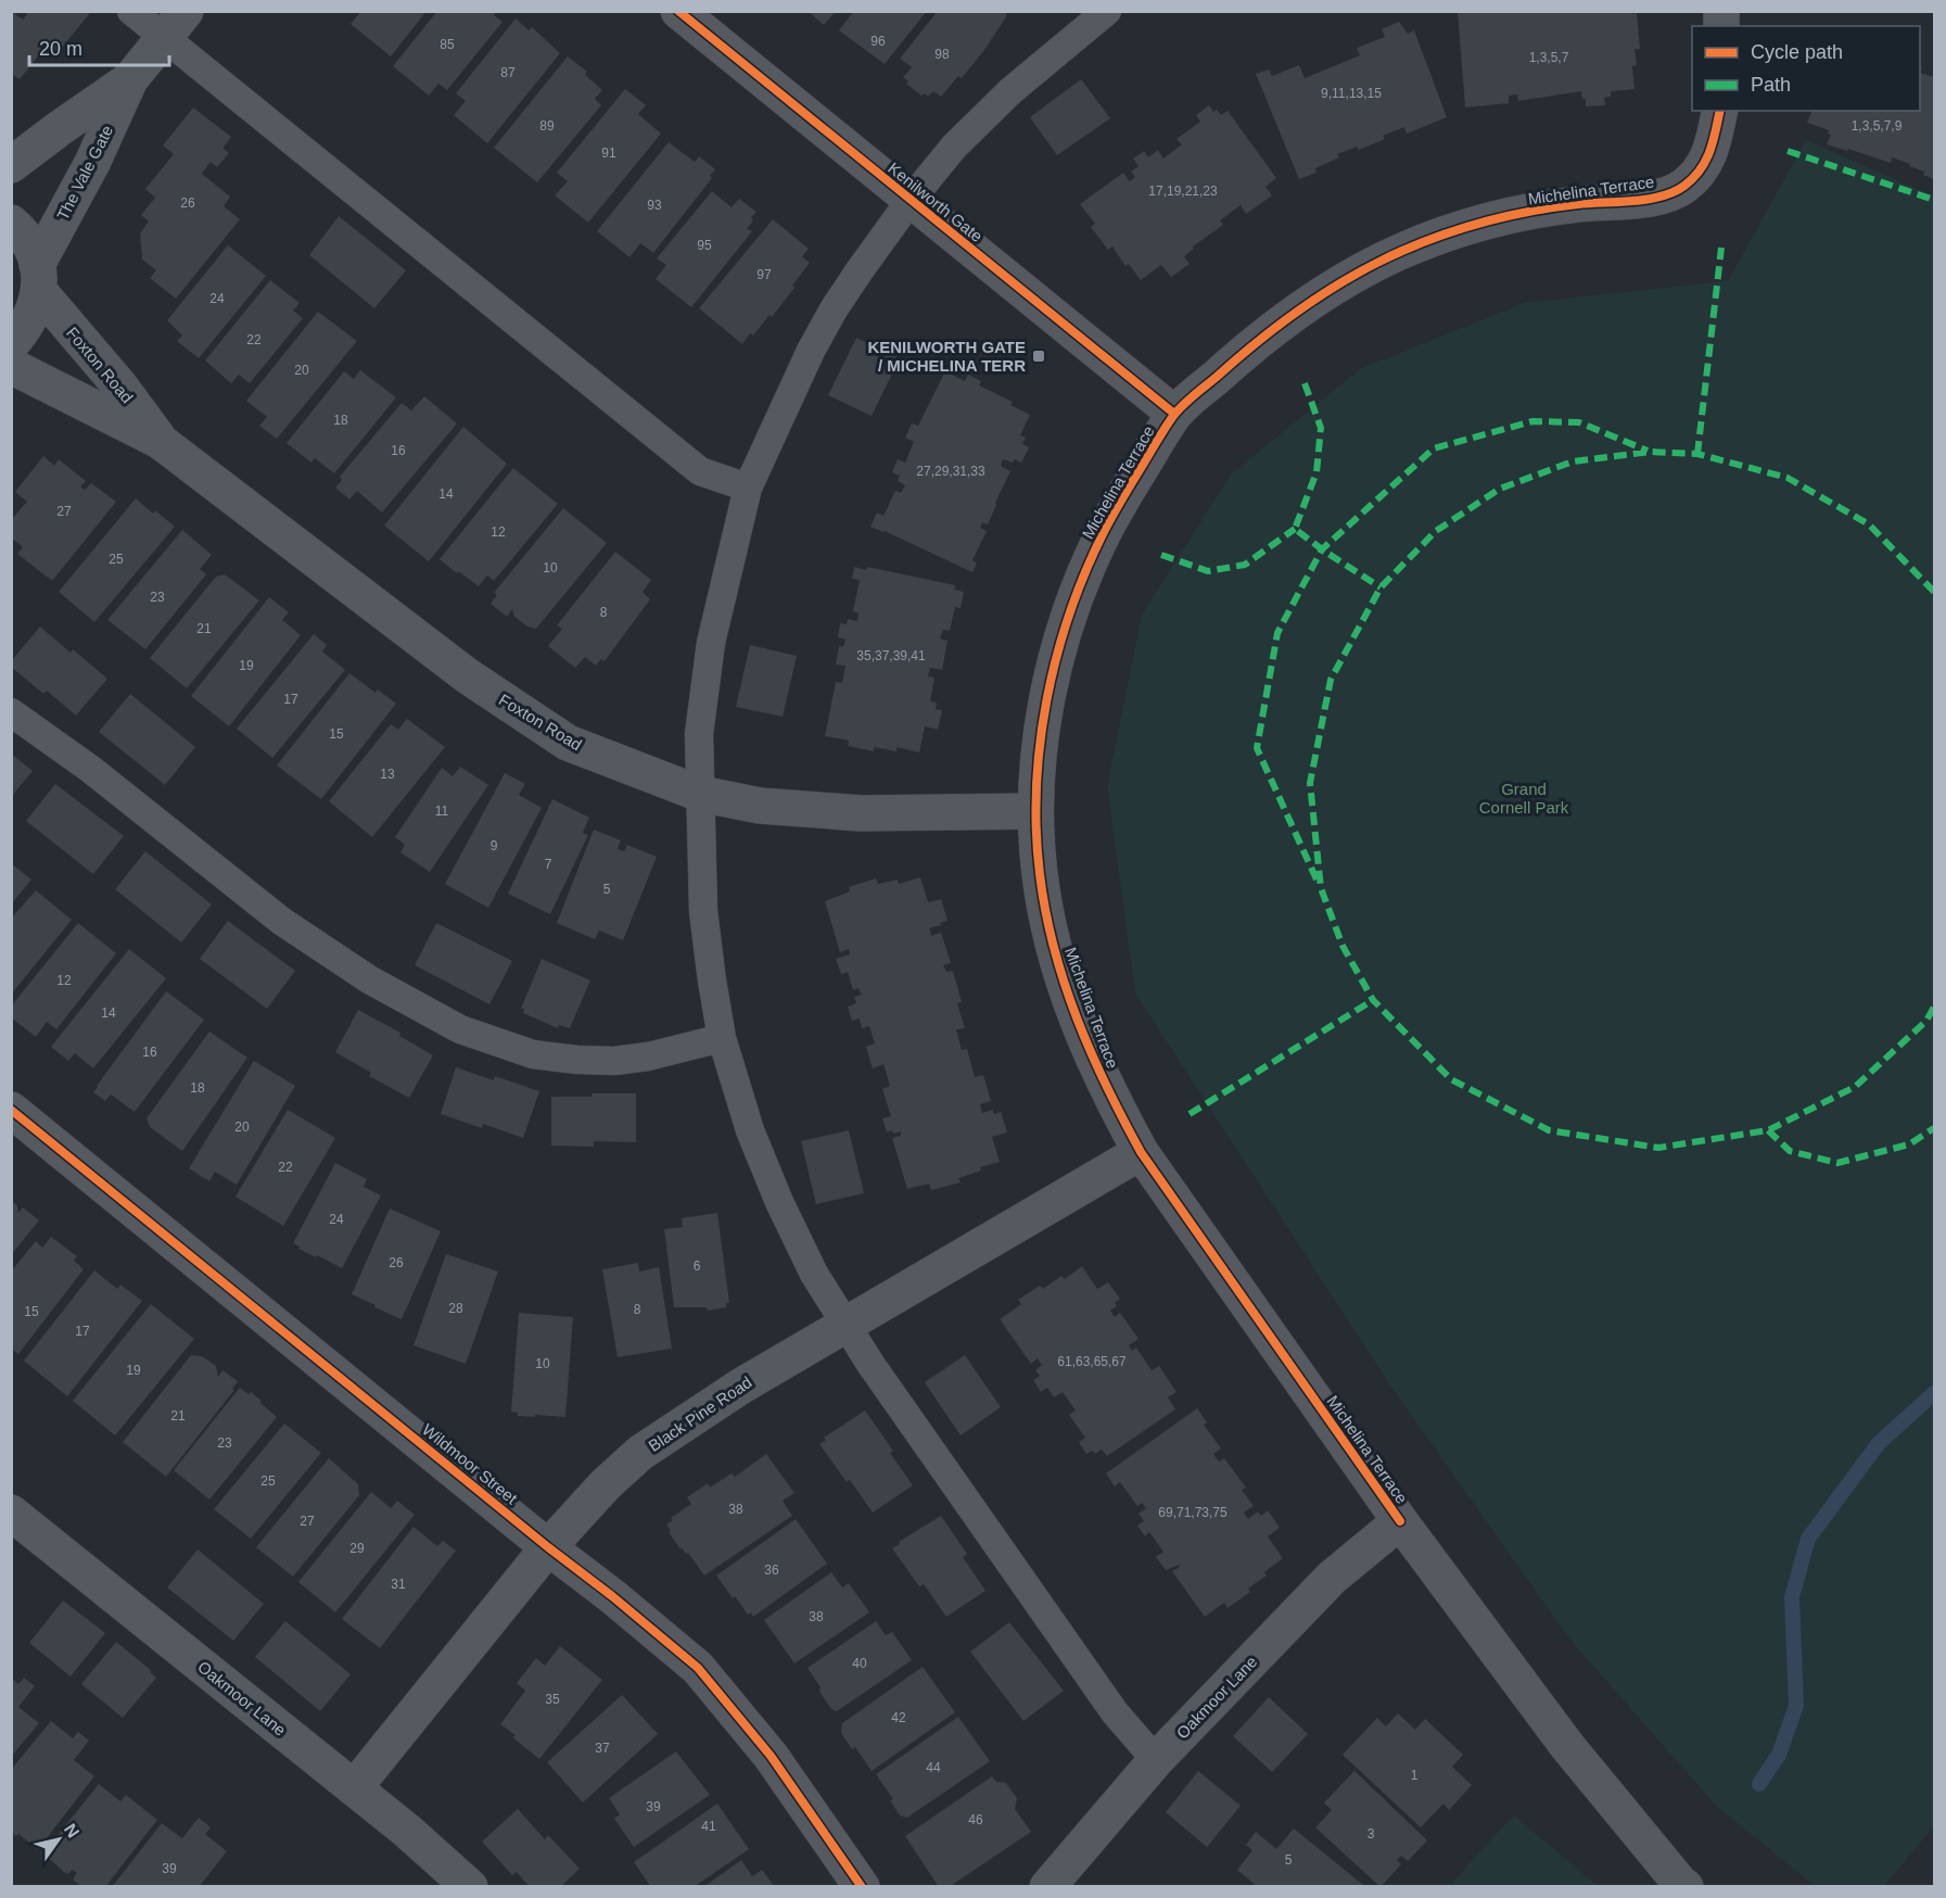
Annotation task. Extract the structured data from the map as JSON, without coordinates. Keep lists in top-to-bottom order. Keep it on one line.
{"streets":{"street":["The Vale Gate","Michelina Terrace","Kenilworth Gate","Foxton Road","Black Pine Road","Wildmoor Street","Oakmoor Lane"]},"crossings":[["The Vale Gate","Foxton Road"],["Michelina Terrace","Kenilworth Gate"],["Michelina Terrace","Foxton Road"],["Michelina Terrace","Black Pine Road"],["Michelina Terrace","Oakmoor Lane"],["Black Pine Road","Wildmoor Street"],["Black Pine Road","Oakmoor Lane"]],"parks":["Grand Cornell Park"],"places":{"transit":["KENILWORTH GATE / MICHELINA TERR"]},"house_numbers":["96","85","98","1,3,5,7","87","9,11,13,15","89","1,3,5,7,9","91","17,19,21,23","26","93","95","97","24","22","20","18","16","27,29,31,33","14","27","12","25","10","23","8","21","35,37,39,41","19","17","15","13","11","9","7","5","12","14","16","18","20","22","24","26","6","28","8","15","17","61,63,65,67","10","19","21","23","25","38","69,71,73,75","27","29","36","31","38","40","35","42","37","44","1","39","46","41","3","5","39"],"legend":["Cycle path","Path"],"scale_bar":"20 m","north":"top right"}
